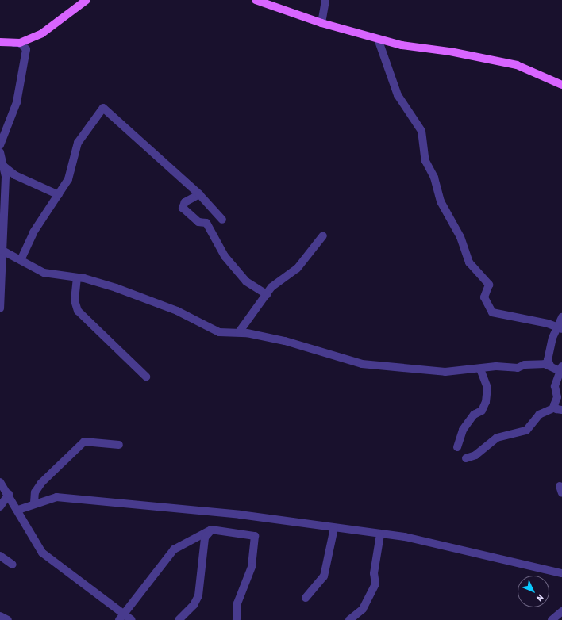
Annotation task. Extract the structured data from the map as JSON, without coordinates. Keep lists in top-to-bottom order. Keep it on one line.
{"north":"bottom right"}
